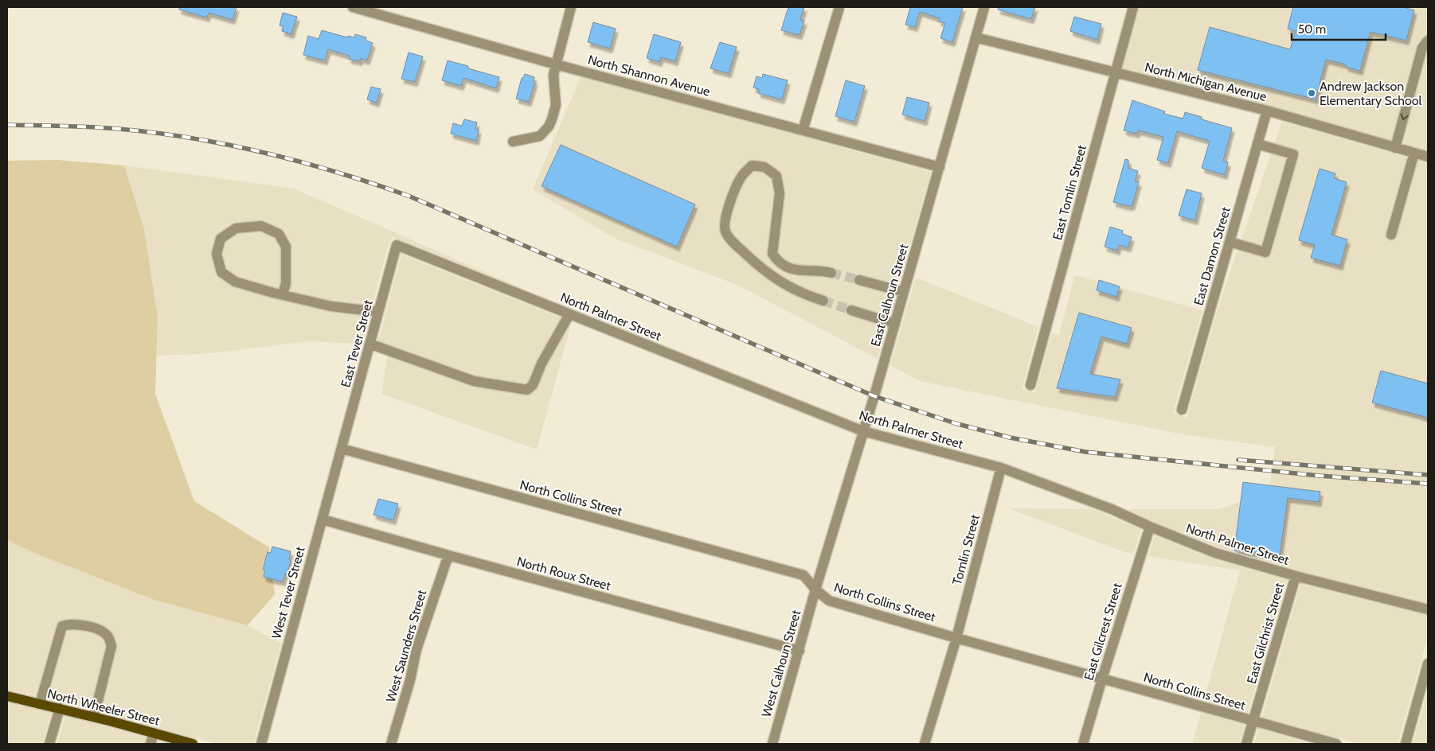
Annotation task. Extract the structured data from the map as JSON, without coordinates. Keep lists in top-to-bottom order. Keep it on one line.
{"streets":{"main road":["North Wheeler Street"],"street":["North Shannon Avenue","North Michigan Avenue","East Tomlin Street","East Damon Street","East Calhoun Street","North Palmer Street","East Tever Street","North Collins Street","Tomlin Street","North Roux Street","West Tever Street","East Gilcrest Street","East Gilchrist Street","West Saunders Street","West Calhoun Street"]},"crossings":[["North Shannon Avenue","East Calhoun Street"],["North Michigan Avenue","East Tomlin Street"],["North Michigan Avenue","East Damon Street"],["North Michigan Avenue","East Calhoun Street"],["East Calhoun Street","North Palmer Street"],["East Calhoun Street","North Collins Street"],["East Calhoun Street","West Calhoun Street"],["North Palmer Street","East Tever Street"],["North Palmer Street","Tomlin Street"],["North Palmer Street","East Gilcrest Street"],["North Palmer Street","East Gilchrist Street"],["East Tever Street","North Collins Street"],["East Tever Street","West Tever Street"],["North Collins Street","Tomlin Street"],["North Collins Street","West Tever Street"],["North Collins Street","East Gilcrest Street"],["North Collins Street","East Gilchrist Street"],["North Collins Street","West Calhoun Street"],["North Roux Street","West Tever Street"],["North Roux Street","West Saunders Street"],["North Roux Street","West Calhoun Street"]],"places":["Andrew Jackson Elementary School"],"scale_bar":"50 m"}
